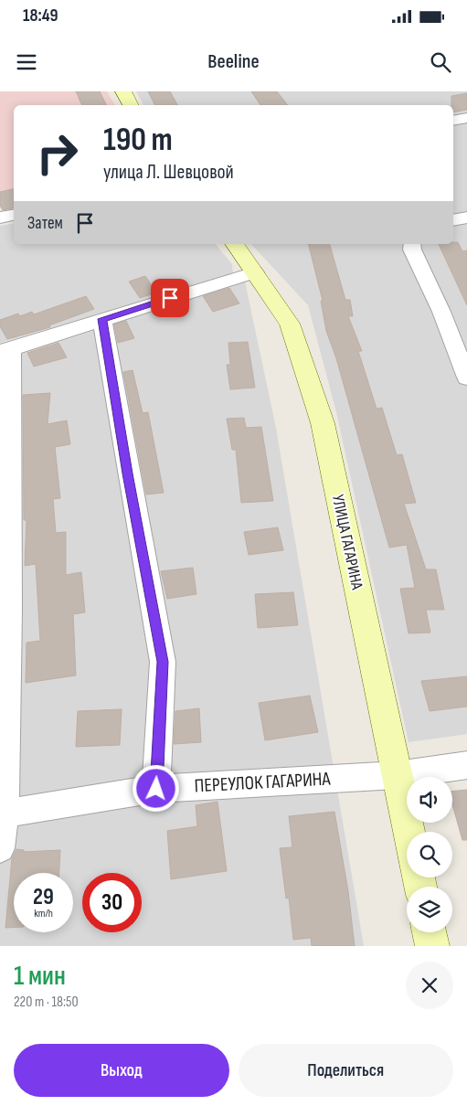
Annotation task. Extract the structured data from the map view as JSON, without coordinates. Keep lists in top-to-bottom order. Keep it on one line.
{"streets":{"main road":["УЛИЦА ГАГАРИНА"],"street":["ПЕРЕУЛОК ГАГАРИНА"]},"crossings":[["УЛИЦА ГАГАРИНА","ПЕРЕУЛОК ГАГАРИНА"]],"page":{"status":"18:49","header":"Beeline","turn":["190 m","улица Л. Шевцовой"],"then":"Затем","speed":"29 km/h","limit":"30","heading":["1 мин","220 m · 18:50"],"buttons":["Выход","Поделиться"]}}
